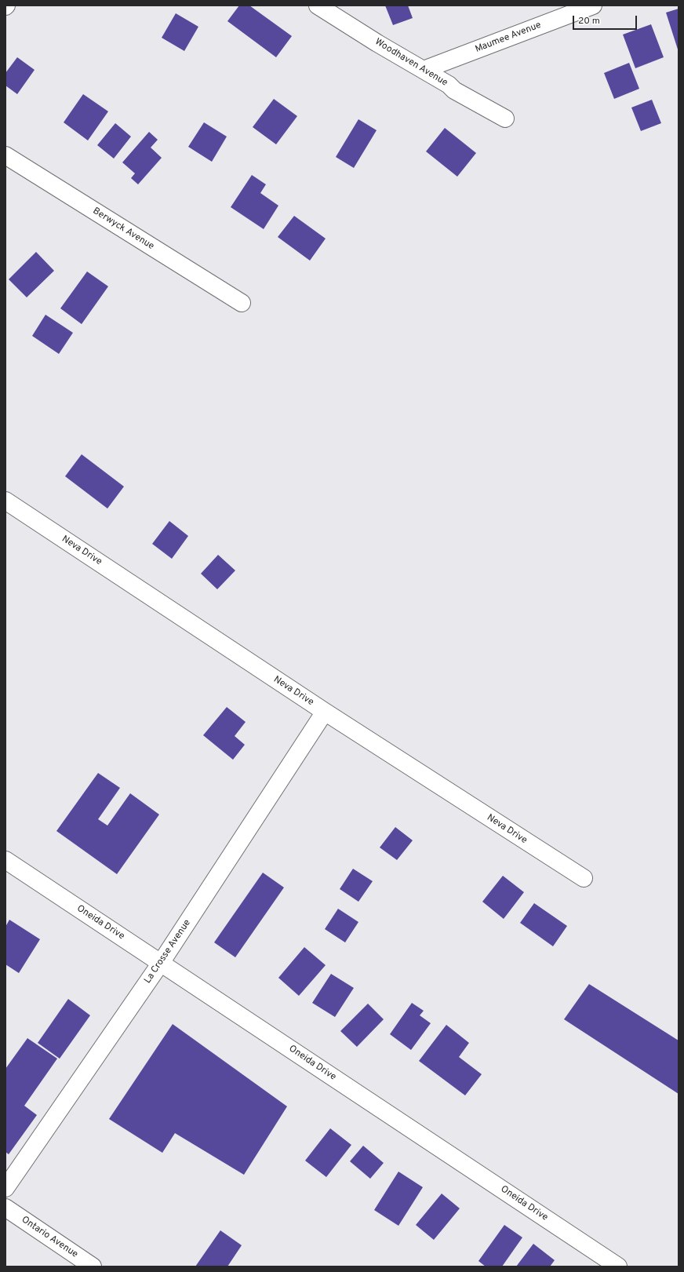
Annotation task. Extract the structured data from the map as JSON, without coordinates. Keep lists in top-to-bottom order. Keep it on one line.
{"streets":{"street":["Maumee Avenue","Woodhaven Avenue","Berwyck Avenue","Neva Drive","Oneida Drive","La Crosse Avenue","Ontario Avenue"]},"crossings":[["Maumee Avenue","Woodhaven Avenue"],["Neva Drive","La Crosse Avenue"],["Oneida Drive","La Crosse Avenue"]],"scale_bar":"20 m"}
